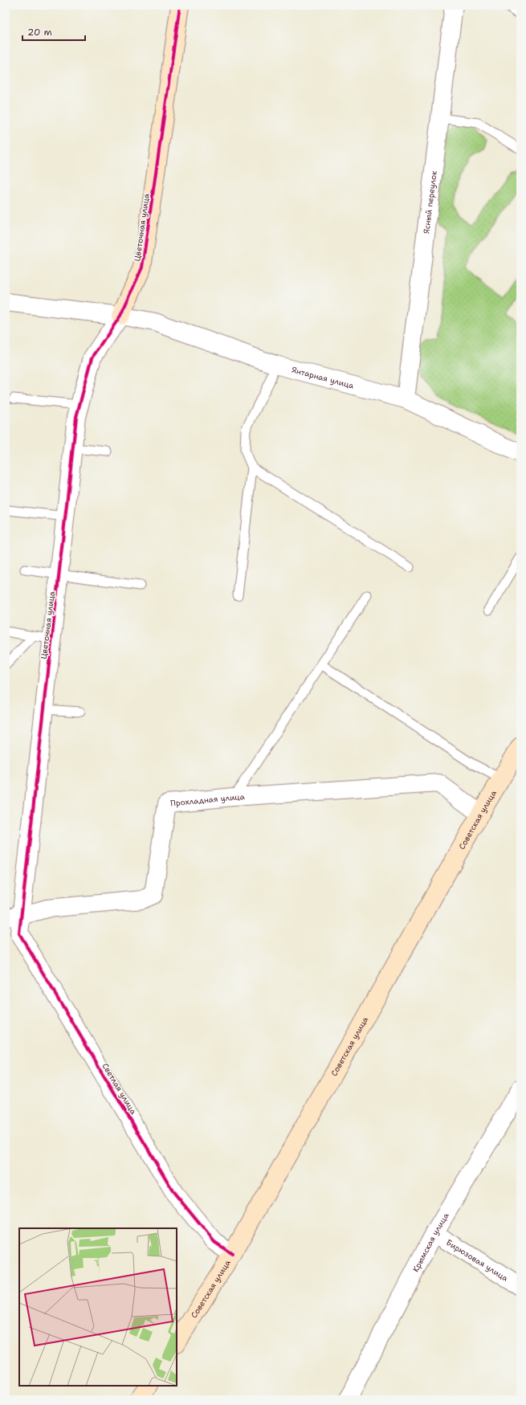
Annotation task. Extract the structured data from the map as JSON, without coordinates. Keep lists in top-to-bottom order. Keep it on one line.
{"streets":{"street":["Ясный переулок","Цветочная улица","Янтарная улица","Прохладная улица","Советская улица","Светлая улица","Крымская улица","Бирюзовая улица"]},"crossings":[["Ясный переулок","Янтарная улица"],["Цветочная улица","Янтарная улица"],["Цветочная улица","Прохладная улица"],["Цветочная улица","Светлая улица"],["Прохладная улица","Советская улица"],["Прохладная улица","Светлая улица"],["Советская улица","Светлая улица"],["Крымская улица","Бирюзовая улица"]],"scale_bar":"20 m"}
